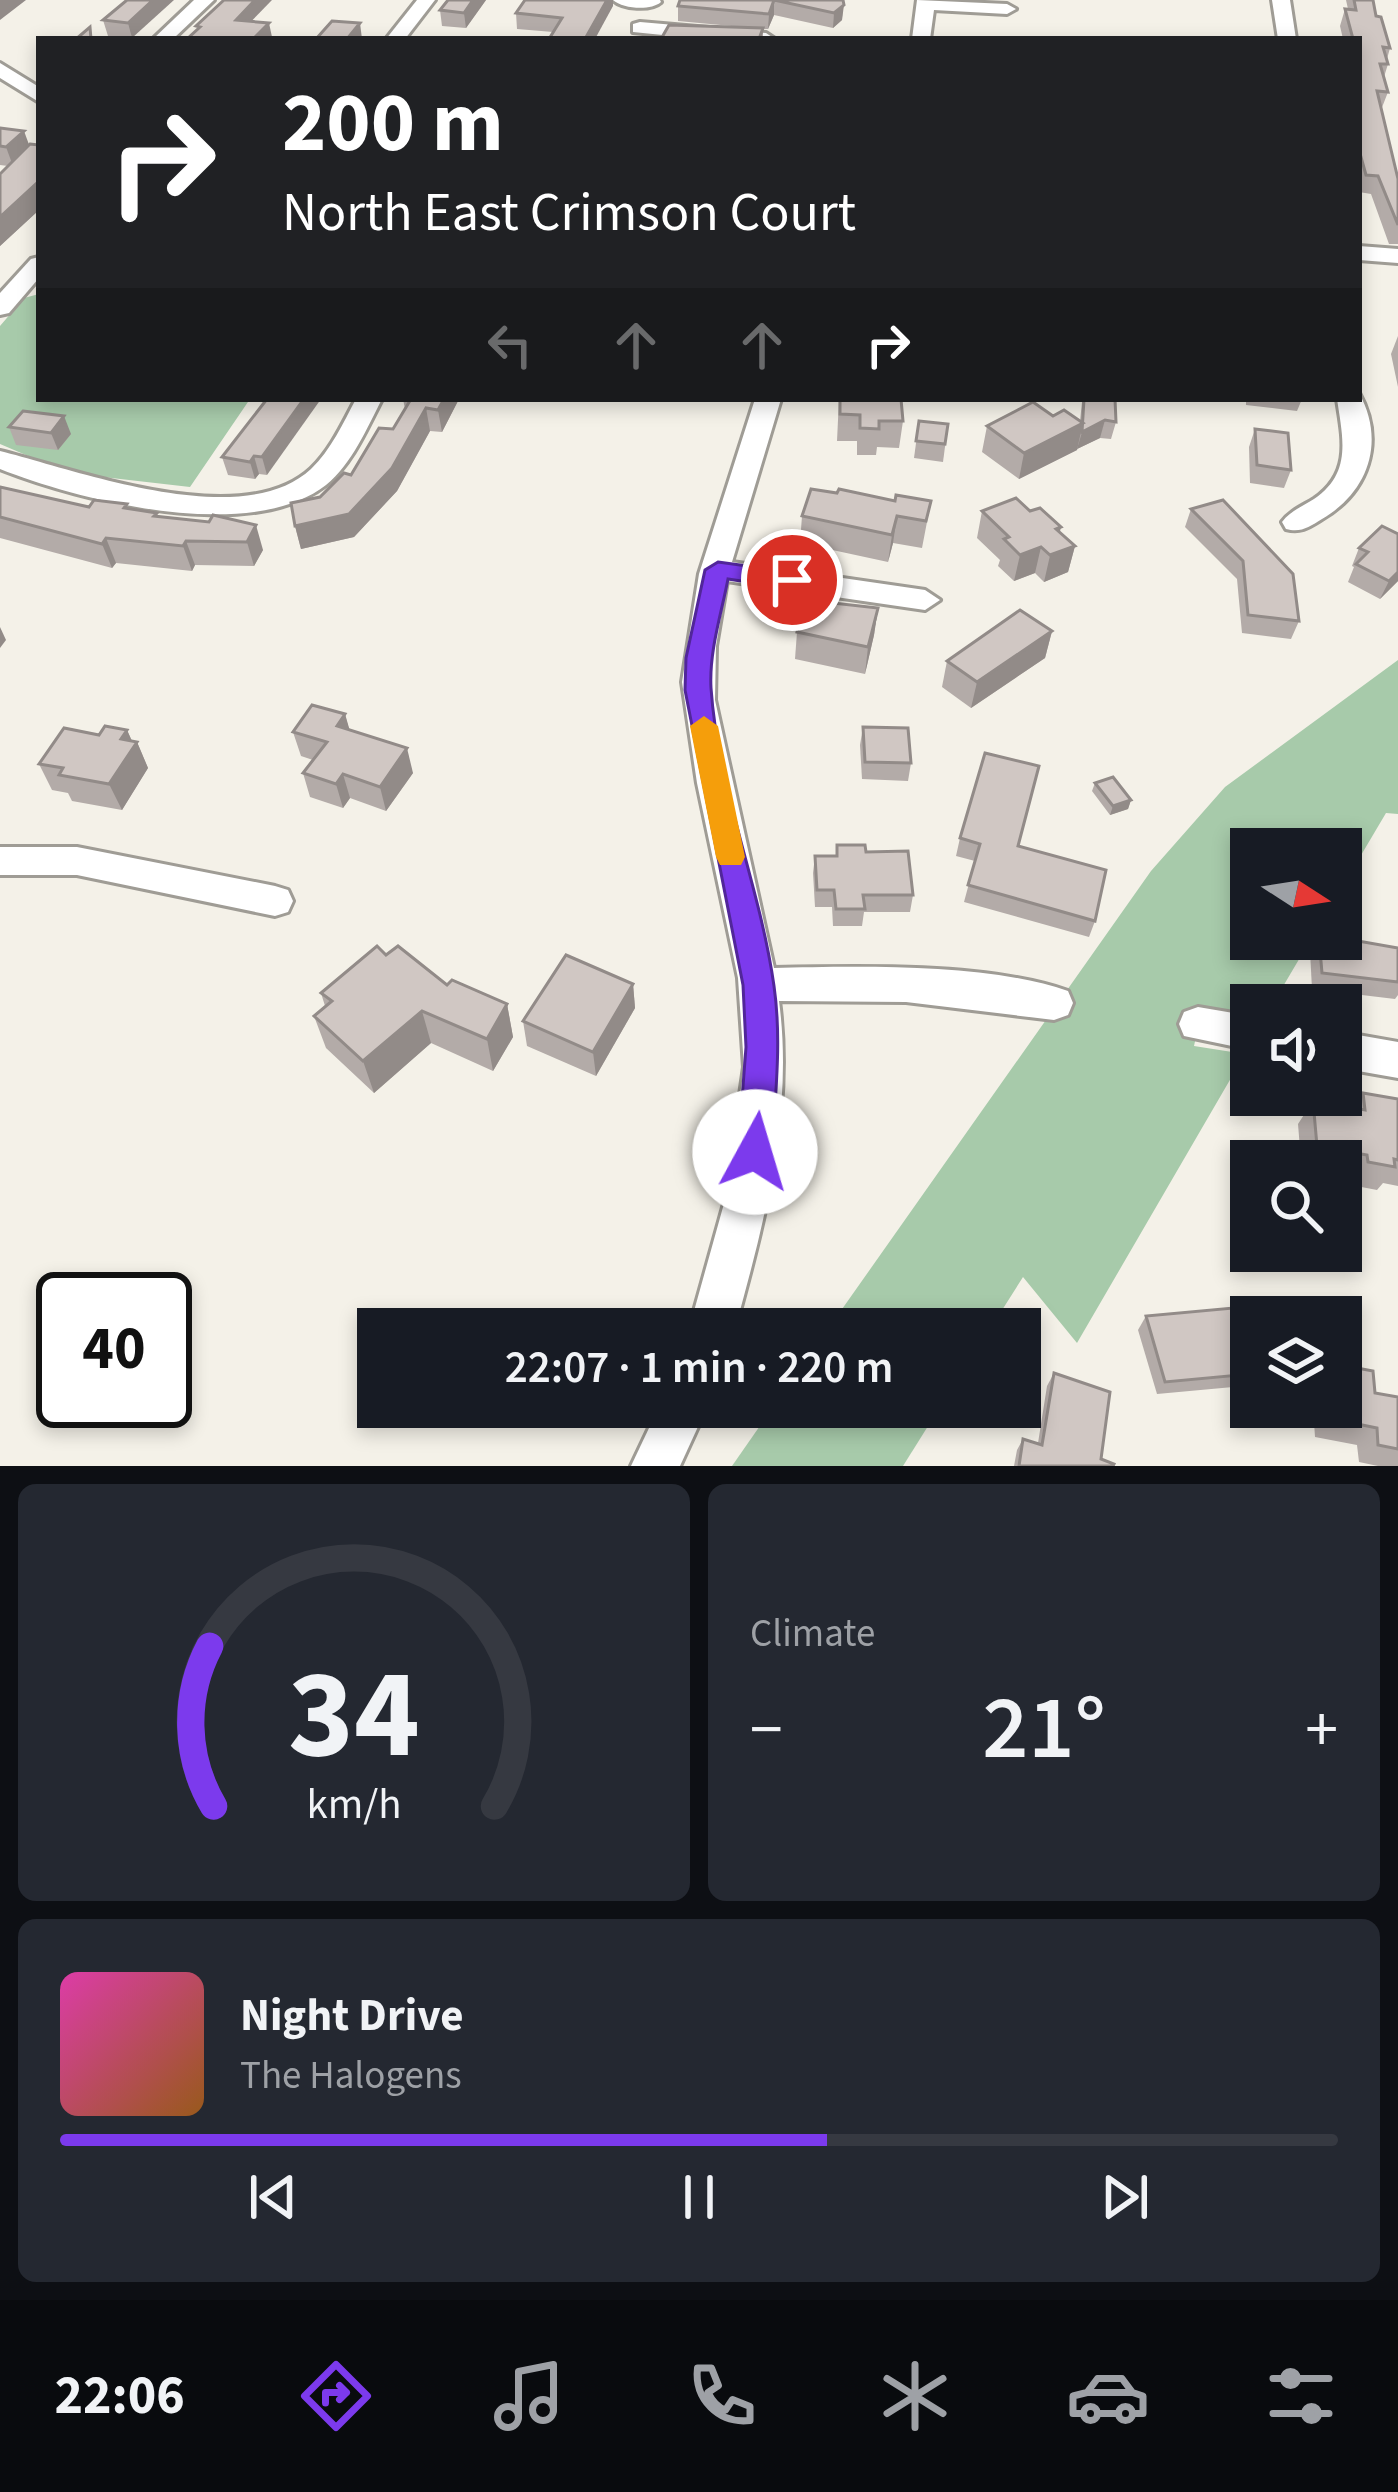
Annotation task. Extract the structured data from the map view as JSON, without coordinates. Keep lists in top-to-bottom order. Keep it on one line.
{"north":"right","page":{"turn":["200 m","North East Crimson Court"],"limit":"40","trip":"22:07 · 1 min · 220 m","tile":"Climate","heat":["−","21°","+"],"song":["Night Drive","The Halogens"],"tabs":"22:06","gauge":["34","km/h"]}}
